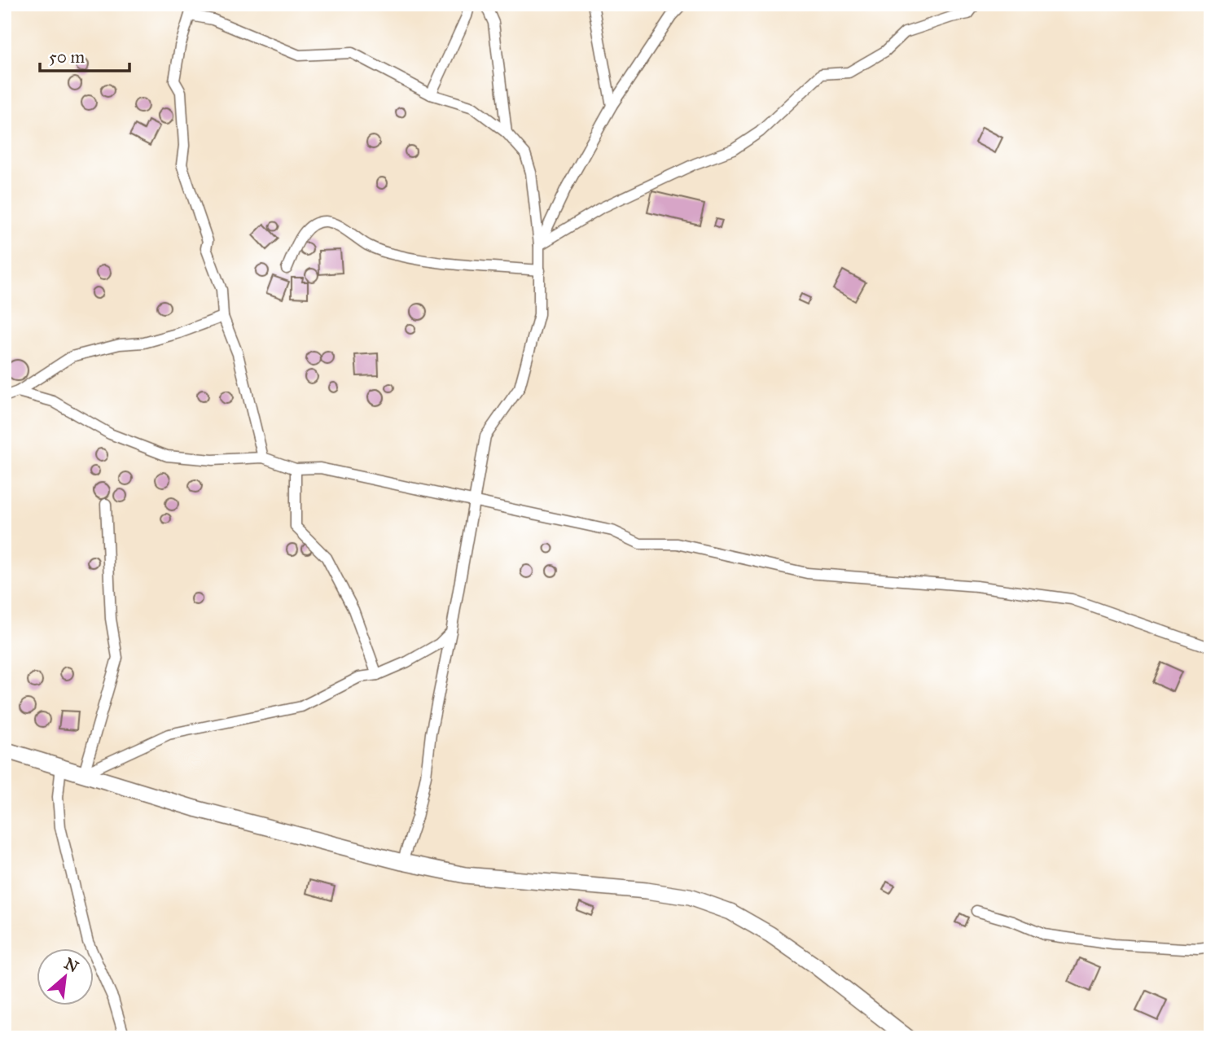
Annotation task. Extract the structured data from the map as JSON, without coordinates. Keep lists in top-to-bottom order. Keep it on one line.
{"scale_bar":"50 m","north":"top right"}
